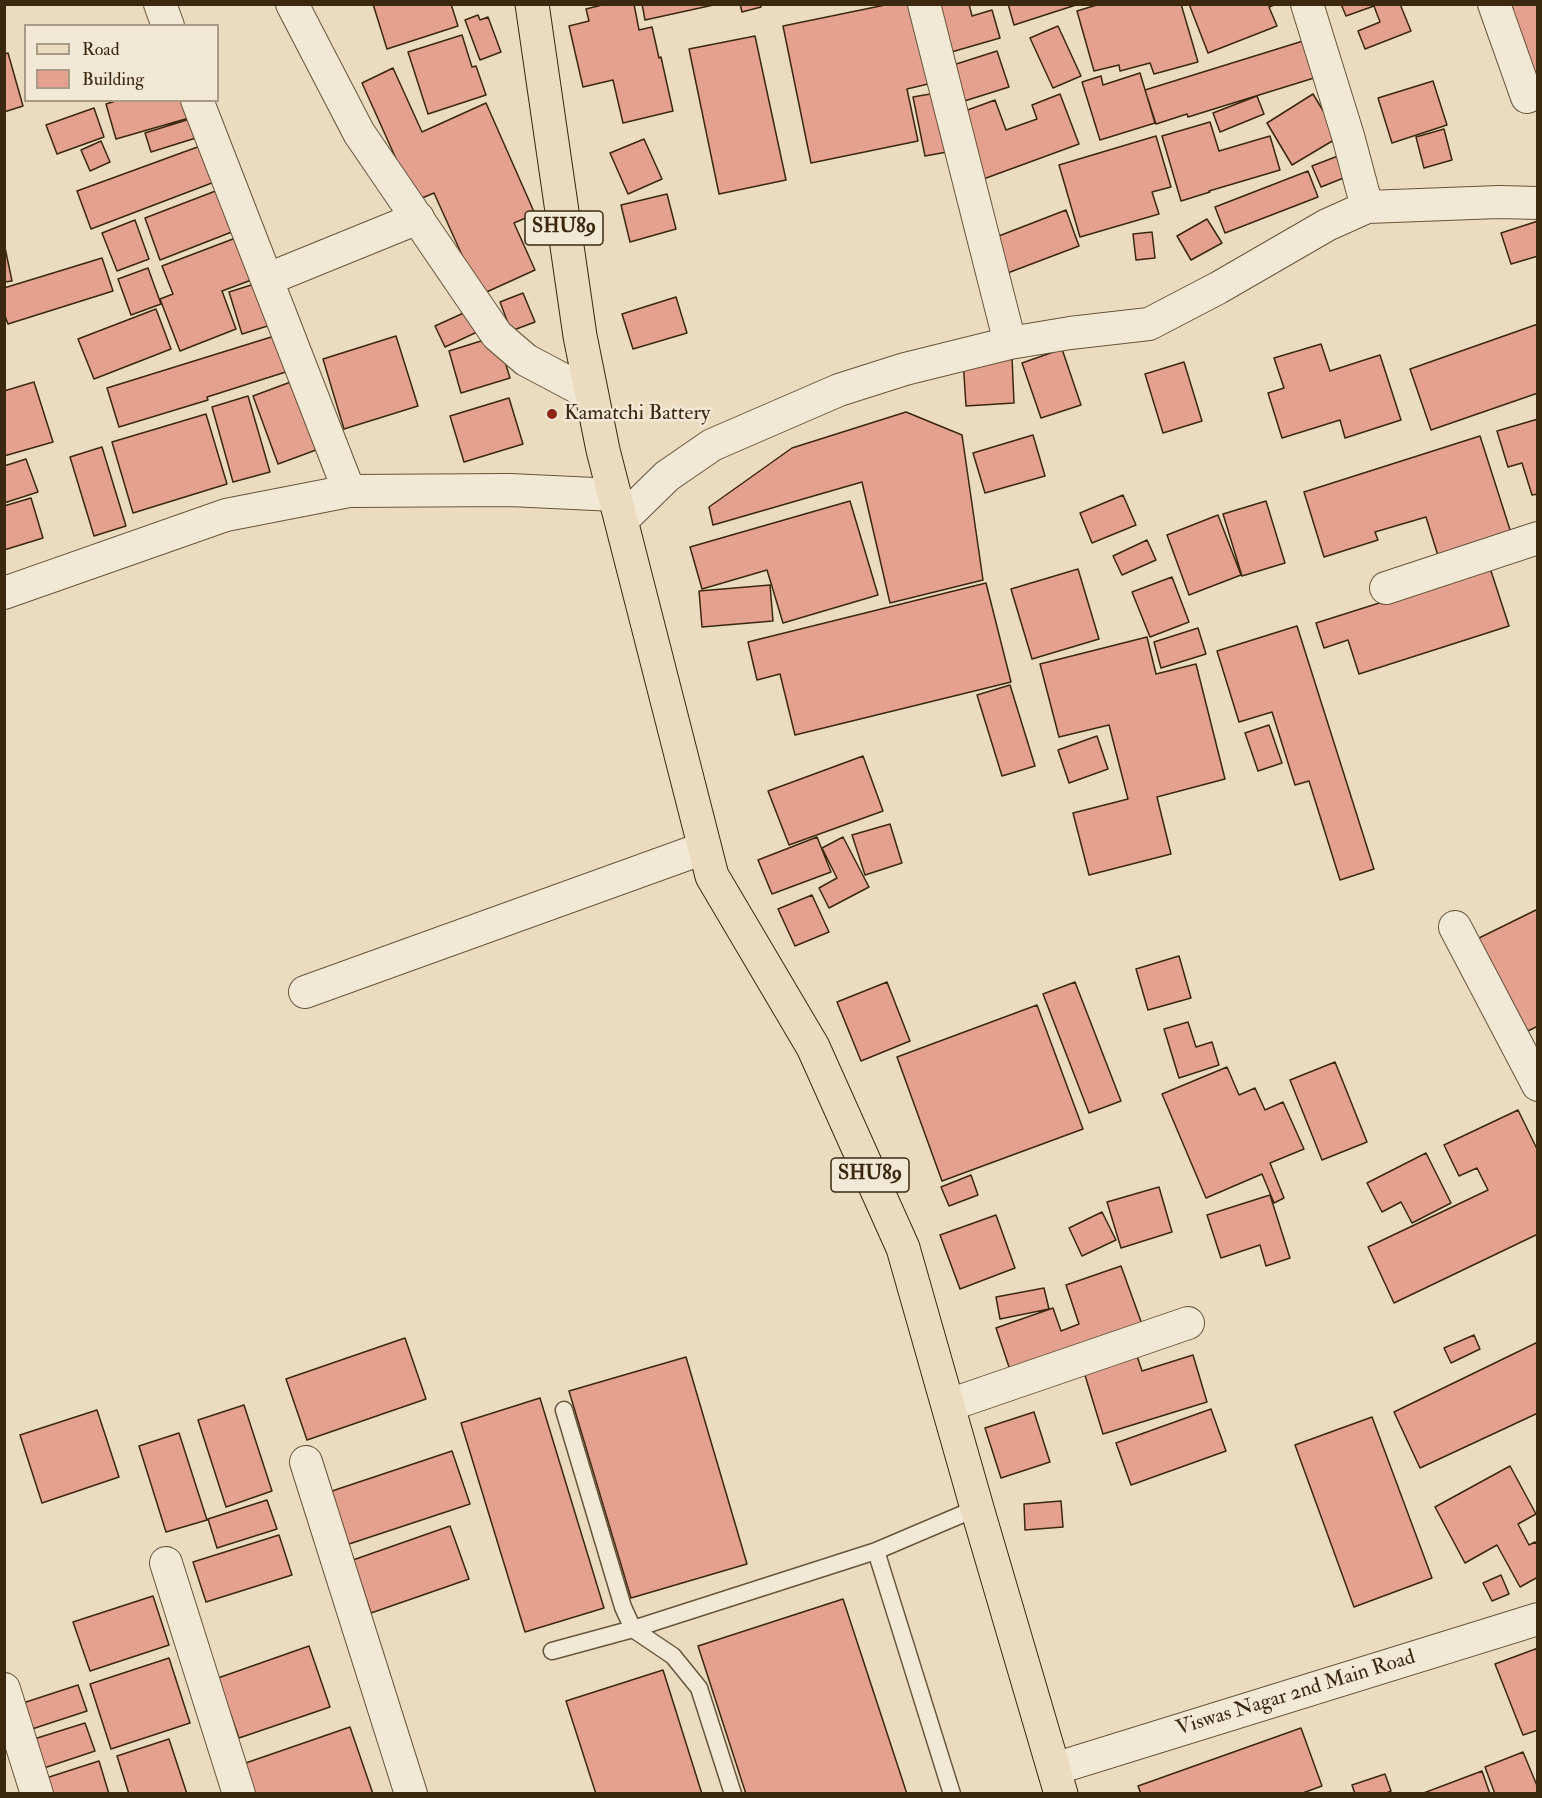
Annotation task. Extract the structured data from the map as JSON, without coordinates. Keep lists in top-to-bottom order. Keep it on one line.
{"streets":{"main road":["SHU89"],"street":["Viswas Nagar 2nd Main Road"]},"crossings":[["SHU89","Viswas Nagar 2nd Main Road"]],"places":["Kamatchi Battery"],"legend":["Road","Building"]}
